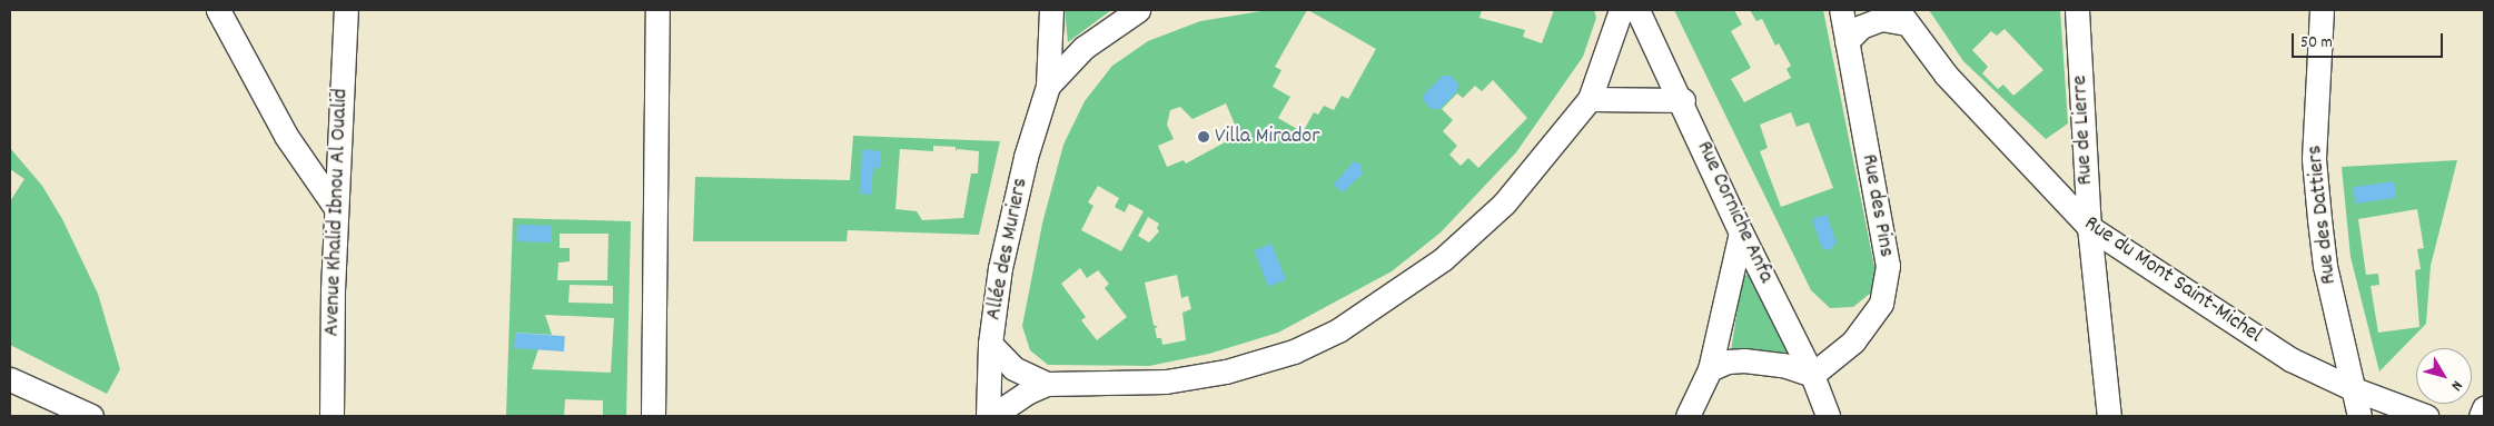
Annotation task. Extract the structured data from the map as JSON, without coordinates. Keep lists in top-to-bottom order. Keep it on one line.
{"streets":{"street":["Rue de Lierre","Rue des Pins","Avenue Khalid Ibnou Al Oualid","Rue Corniche Anfa","Rue des Dattiers","Allée des Muriers","Rue du Mont Saint-Michel"]},"crossings":[["Rue de Lierre","Rue du Mont Saint-Michel"],["Rue des Pins","Rue Corniche Anfa"],["Rue des Dattiers","Rue du Mont Saint-Michel"]],"places":["Villa Mirador"],"scale_bar":"50 m","north":"bottom right"}
